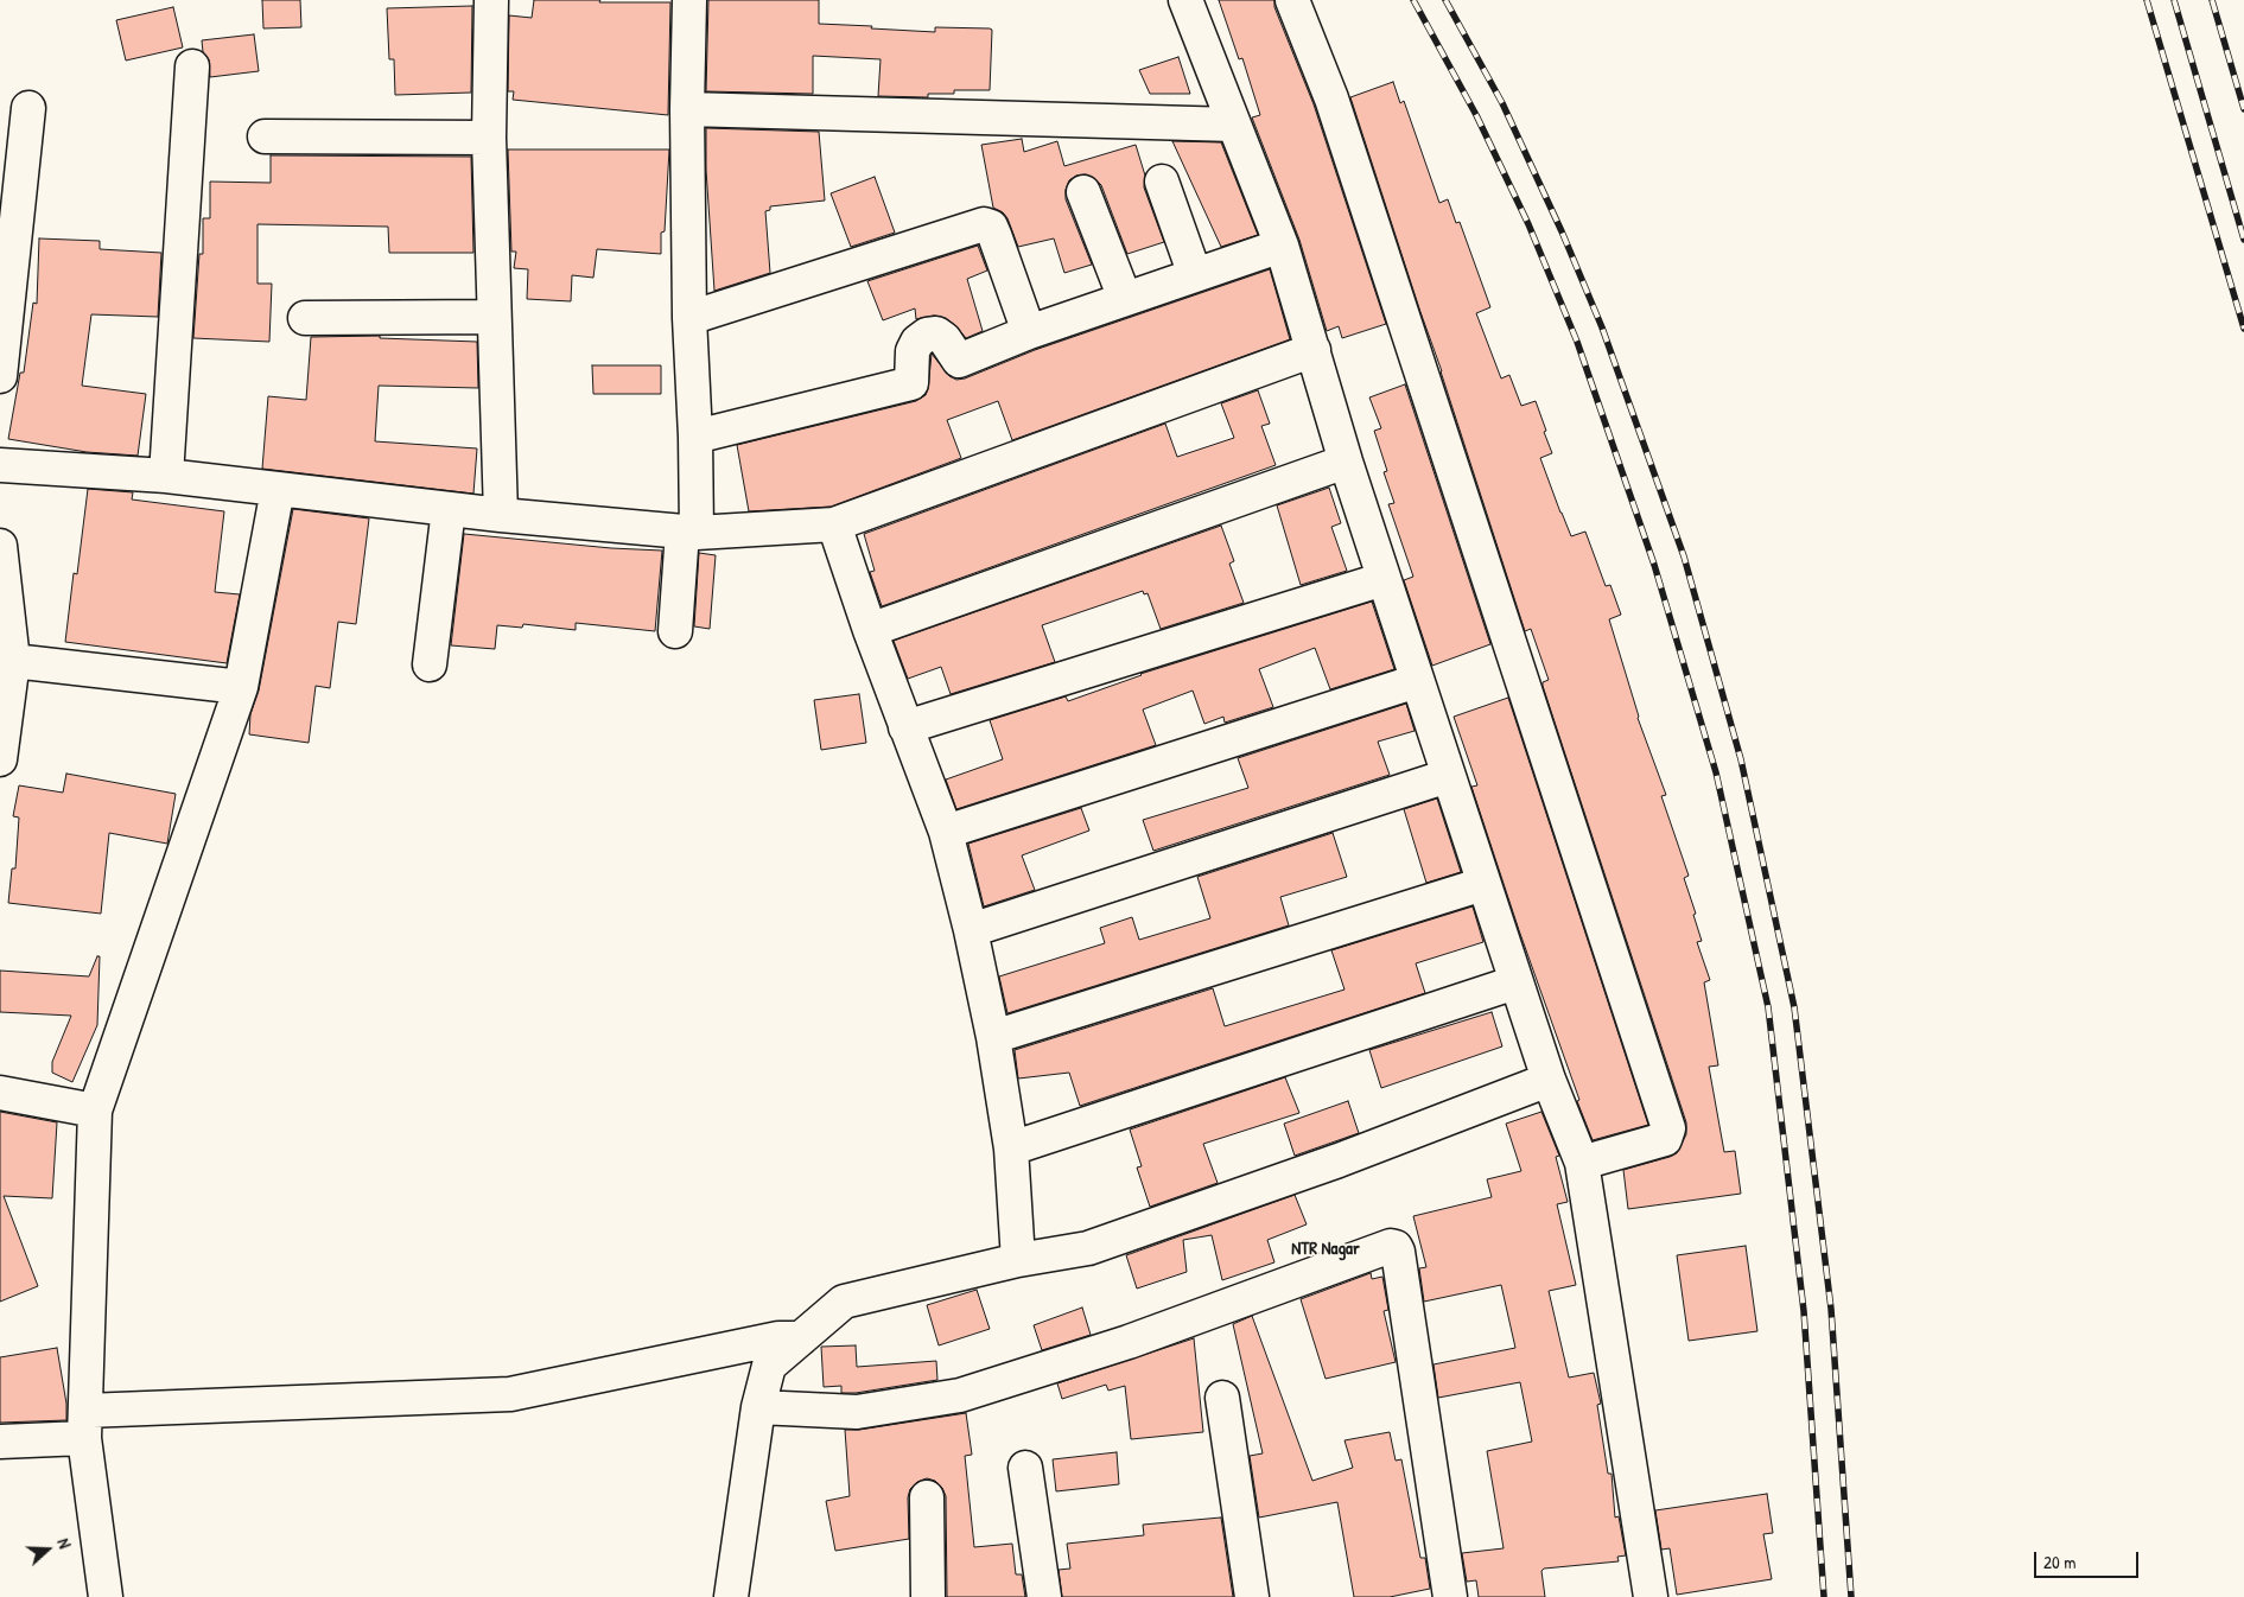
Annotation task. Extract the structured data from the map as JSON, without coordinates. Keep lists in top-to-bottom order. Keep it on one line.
{"districts":["NTR Nagar"],"scale_bar":"20 m","north":"right"}
